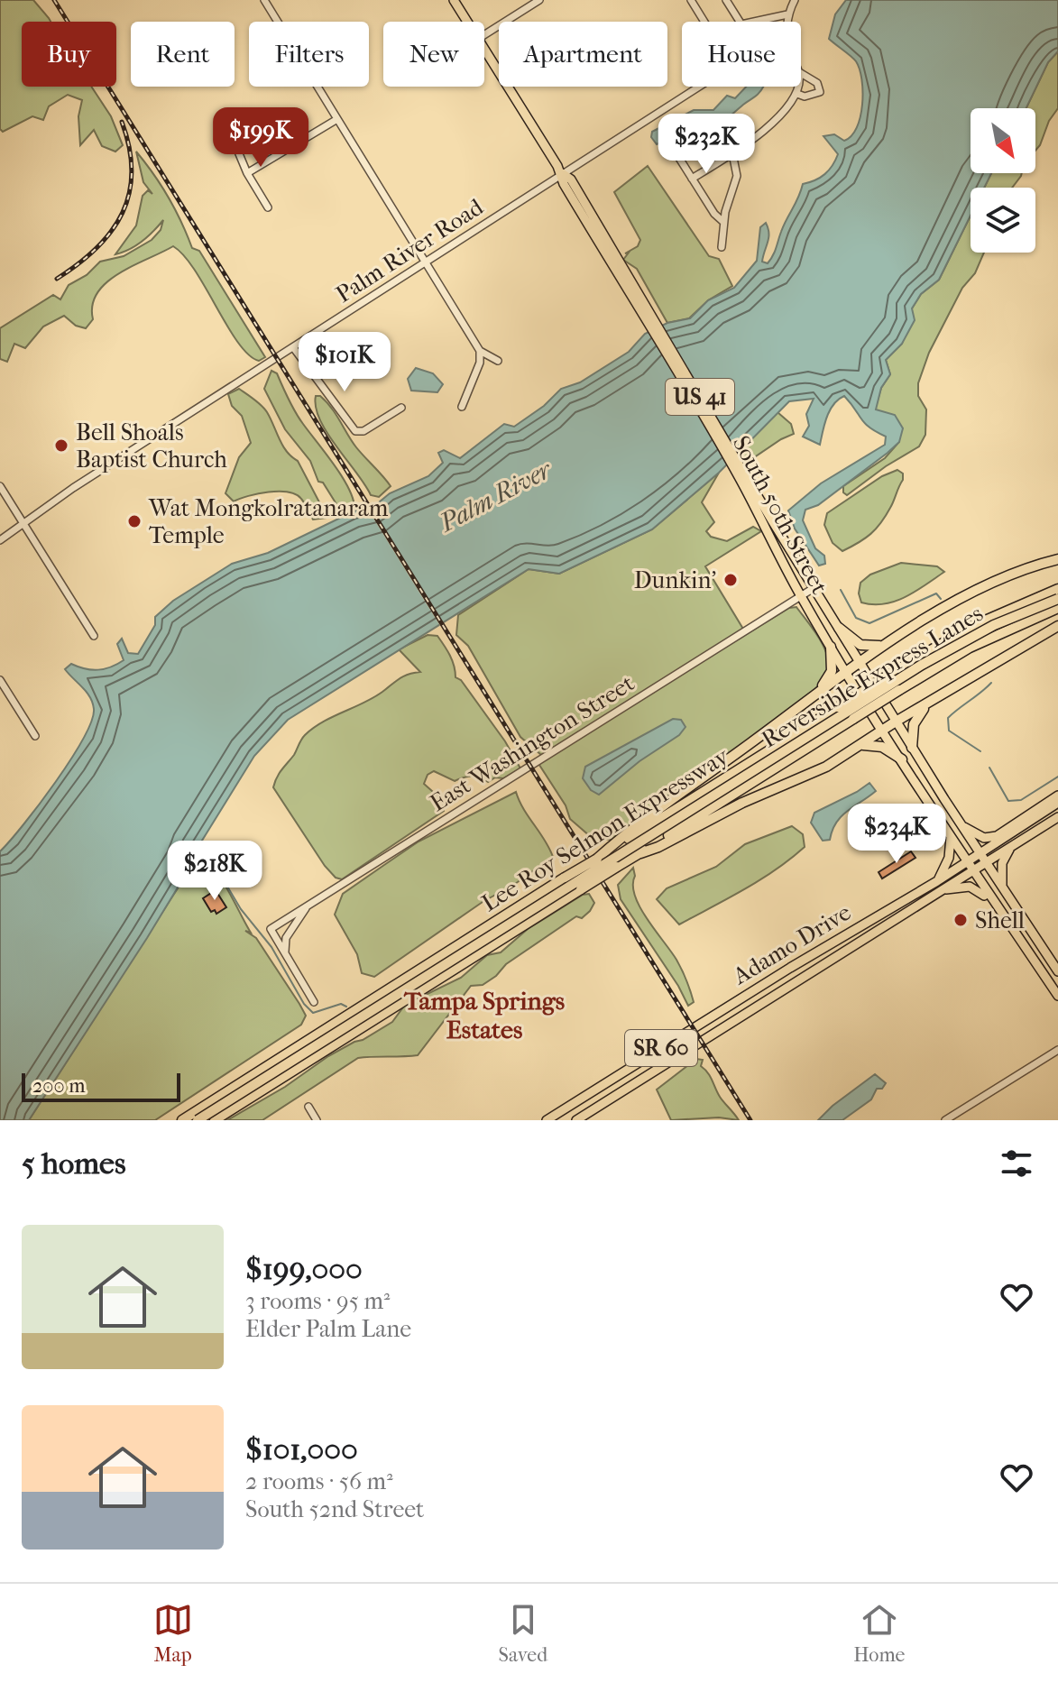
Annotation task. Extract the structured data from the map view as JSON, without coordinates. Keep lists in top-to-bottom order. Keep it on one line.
{"streets":{"highway":["Reversible Express Lanes","Lee Roy Selmon Expressway"],"main road":["US 41","South 50th Street","Adamo Drive","SR 60"],"street":["Palm River Road","East Washington Street"]},"crossings":[["Palm River Road","South 50th Street"],["US 41","South 50th Street"],["US 41","Adamo Drive"],["South 50th Street","East Washington Street"],["South 50th Street","Adamo Drive"]],"districts":["Tampa Springs Estates"],"water":["Palm River"],"places":["Bell Shoals Baptist Church","Wat Mongkolratanaram Temple","Dunkin'","Shell"],"scale_bar":"200 m","north":"bottom right","page":{"chip":["Buy","Rent","Filters","New","Apartment","House"],"price":["$199K","$232K","$101K","$234K","$218K"],"scale":"200 m","heading":"5 homes","list":[{"name":"$199,000","note":"3 rooms · 95 m² · Elder Palm Lane"},{"name":"$101,000","note":"2 rooms · 56 m² · South 52nd Street"}],"tabs":["Map","Saved","Home"]}}
